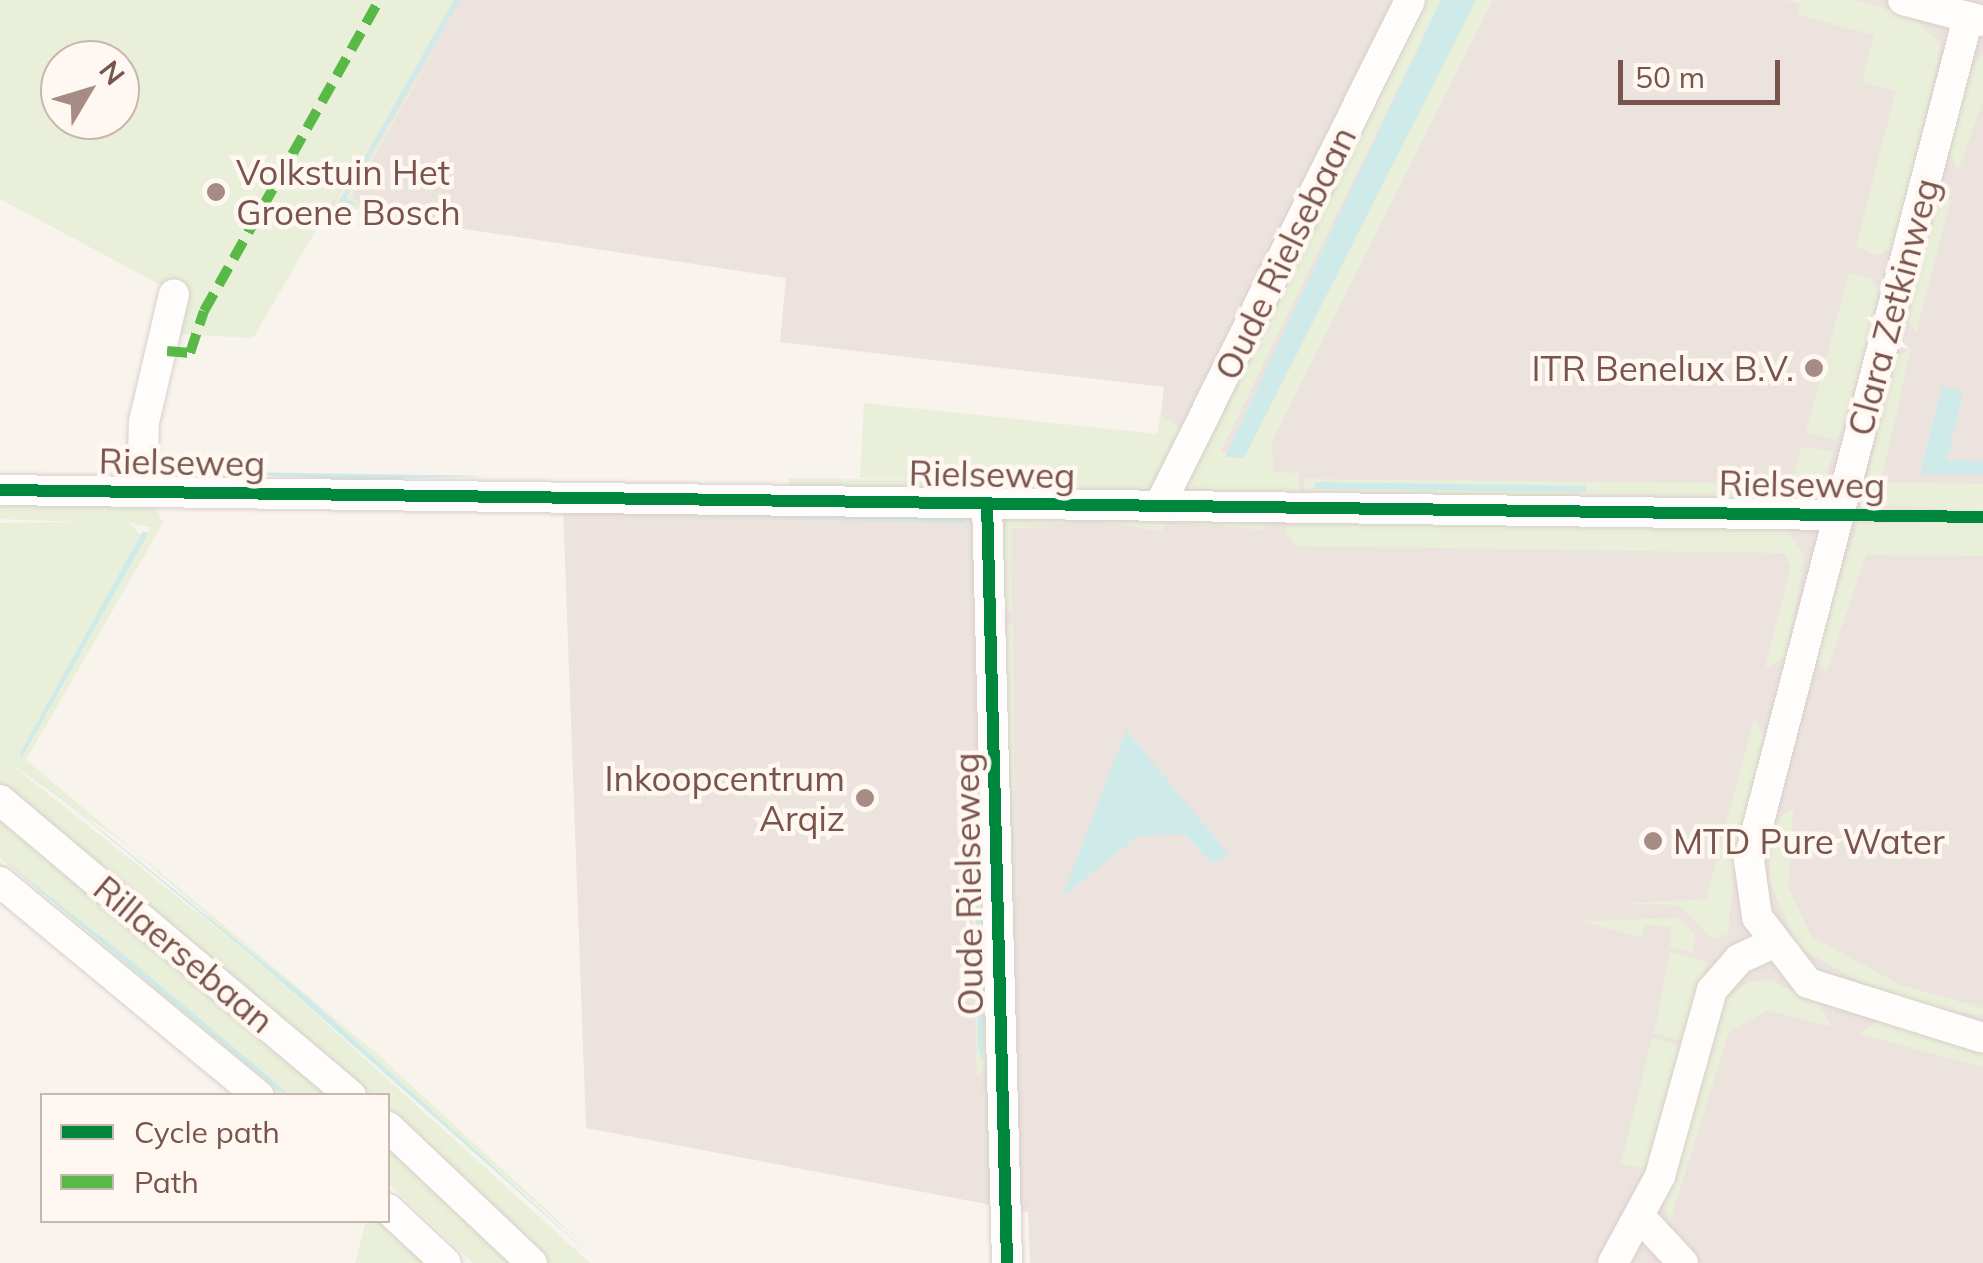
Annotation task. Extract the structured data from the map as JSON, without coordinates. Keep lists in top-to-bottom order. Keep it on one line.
{"streets":{"street":["Oude Rielsebaan","Clara Zetkinweg","Rielseweg","Oude Rielseweg","Rillaersebaan"]},"crossings":[["Oude Rielsebaan","Rielseweg"],["Clara Zetkinweg","Rielseweg"],["Rielseweg","Oude Rielseweg"]],"places":["Volkstuin Het Groene Bosch","ITR Benelux B.V.","Inkoopcentrum Arqiz","MTD Pure Water"],"legend":["Cycle path","Path"],"scale_bar":"50 m","north":"top right"}
